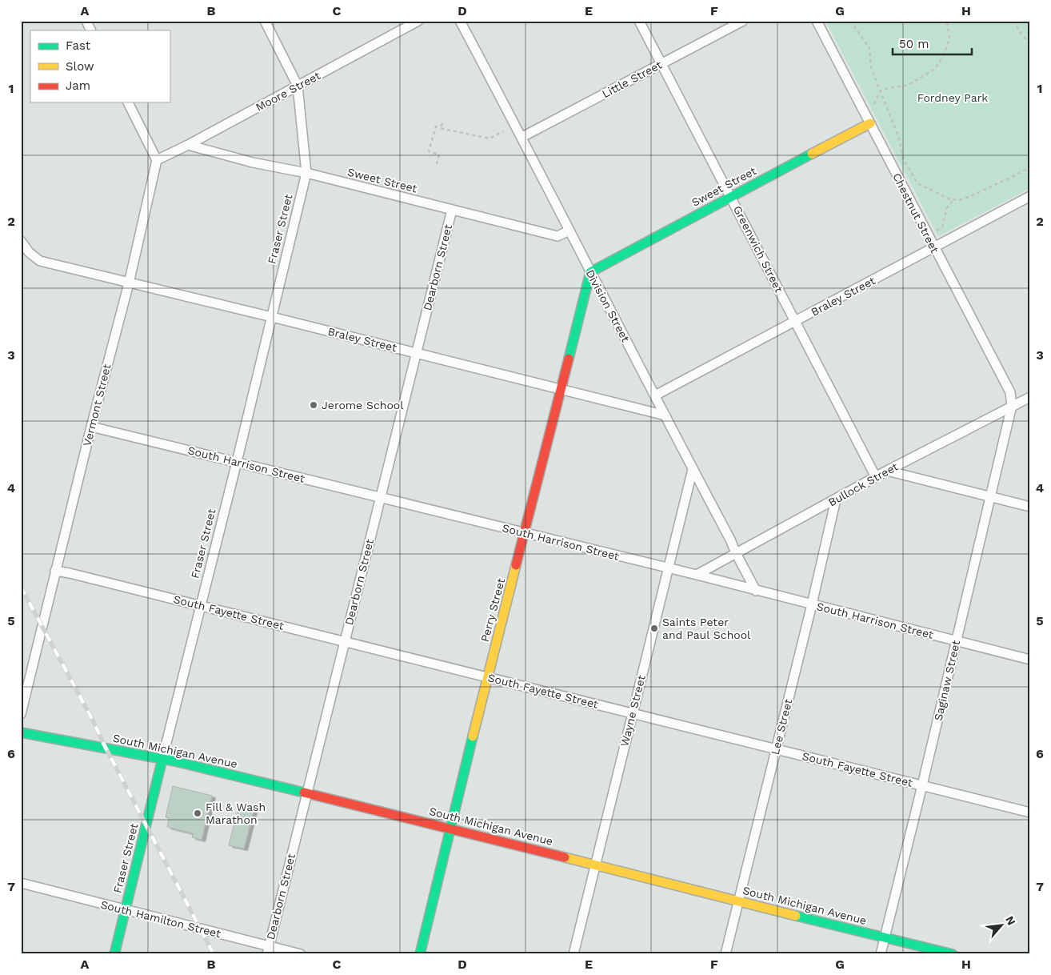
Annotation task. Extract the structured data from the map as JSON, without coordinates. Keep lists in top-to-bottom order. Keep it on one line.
{"streets":{"street":["Little Street","Moore Street","Sweet Street","Chestnut Street","Fraser Street","Greenwich Street","Dearborn Street","Braley Street","Division Street","Vermont Street","South Harrison Street","Bullock Street","Perry Street","South Fayette Street","Saginaw Street","Wayne Street","Lee Street","South Michigan Avenue","South Hamilton Street"]},"crossings":[["Little Street","Greenwich Street"],["Little Street","Division Street"],["Moore Street","Sweet Street"],["Moore Street","Fraser Street"],["Moore Street","Vermont Street"],["Sweet Street","Chestnut Street"],["Sweet Street","Fraser Street"],["Sweet Street","Greenwich Street"],["Sweet Street","Dearborn Street"],["Sweet Street","Division Street"],["Sweet Street","Perry Street"],["Chestnut Street","Braley Street"],["Chestnut Street","Bullock Street"],["Chestnut Street","Saginaw Street"],["Fraser Street","Braley Street"],["Fraser Street","South Harrison Street"],["Fraser Street","South Fayette Street"],["Fraser Street","South Michigan Avenue"],["Fraser Street","South Hamilton Street"],["Greenwich Street","Braley Street"],["Greenwich Street","Bullock Street"],["Dearborn Street","Braley Street"],["Dearborn Street","South Harrison Street"],["Dearborn Street","South Fayette Street"],["Dearborn Street","South Michigan Avenue"],["Dearborn Street","South Hamilton Street"],["Braley Street","Division Street"],["Braley Street","Vermont Street"],["Braley Street","Perry Street"],["Division Street","South Harrison Street"],["Division Street","Bullock Street"],["Division Street","Perry Street"],["Division Street","Wayne Street"],["Vermont Street","South Harrison Street"],["Vermont Street","South Fayette Street"],["South Harrison Street","Bullock Street"],["South Harrison Street","Perry Street"],["South Harrison Street","Saginaw Street"],["South Harrison Street","Wayne Street"],["South Harrison Street","Lee Street"],["Bullock Street","Saginaw Street"],["Bullock Street","Lee Street"],["Perry Street","South Fayette Street"],["Perry Street","South Michigan Avenue"],["South Fayette Street","Saginaw Street"],["South Fayette Street","Wayne Street"],["South Fayette Street","Lee Street"],["Saginaw Street","South Michigan Avenue"],["Wayne Street","South Michigan Avenue"],["Lee Street","South Michigan Avenue"]],"parks":["Fordney Park"],"places":["Jerome School","Saints Peter and Paul School","Fill & Wash Marathon"],"legend":["Fast","Slow","Jam"],"scale_bar":"50 m","north":"top right","grid":{"columns":["A","B","C","D","E","F","G","H"],"rows":["1","2","3","4","5","6","7"]}}
